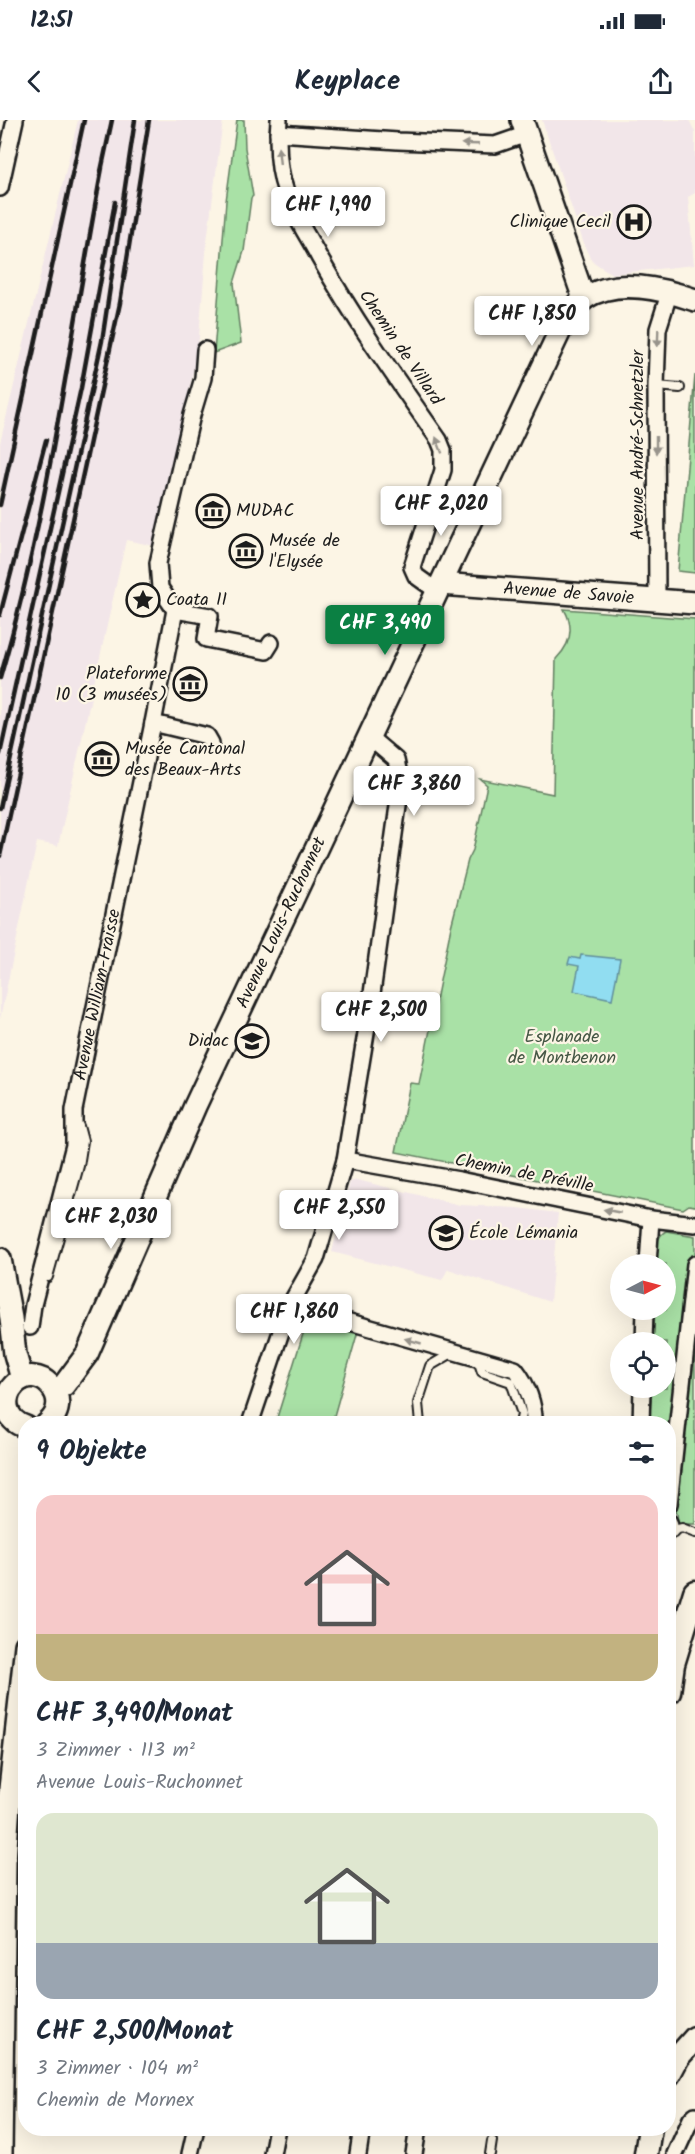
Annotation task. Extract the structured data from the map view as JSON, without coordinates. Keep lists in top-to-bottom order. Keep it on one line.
{"streets":{"main road":["Avenue de Savoie","Avenue Louis-Ruchonnet","Avenue William-Fraisse"],"street":["Chemin de Villard","Avenue André-Schnetzler","Chemin de Préville"]},"crossings":[["Chemin de Villard","Avenue de Savoie"],["Chemin de Villard","Avenue Louis-Ruchonnet"],["Avenue André-Schnetzler","Avenue de Savoie"],["Avenue de Savoie","Avenue Louis-Ruchonnet"]],"one_way":["Chemin de Villard","Avenue André-Schnetzler","Chemin de Préville"],"parks":["Esplanade de Montbenon"],"places":{"hospital":["Clinique Cecil"],"museum":["MUDAC","Musée de l'Elysée","Plateforme 10 (3 musées)","Musée Cantonal des Beaux-Arts"],"place":["Coata II"],"school or university":["Didac","École Lémania"]},"north":"right","page":{"status":"12:51","header":"Keyplace","price":["CHF 1,990","CHF 1,850","CHF 2,020","CHF 3,490","CHF 3,860","CHF 2,500","CHF 2,550","CHF 2,030","CHF 1,860"],"heading":"9 Objekte","list":[{"name":"CHF 3,490/Monat","note":"3 Zimmer · 113 m² · Avenue Louis-Ruchonnet"},{"name":"CHF 2,500/Monat","note":"3 Zimmer · 104 m² · Chemin de Mornex"}]}}
